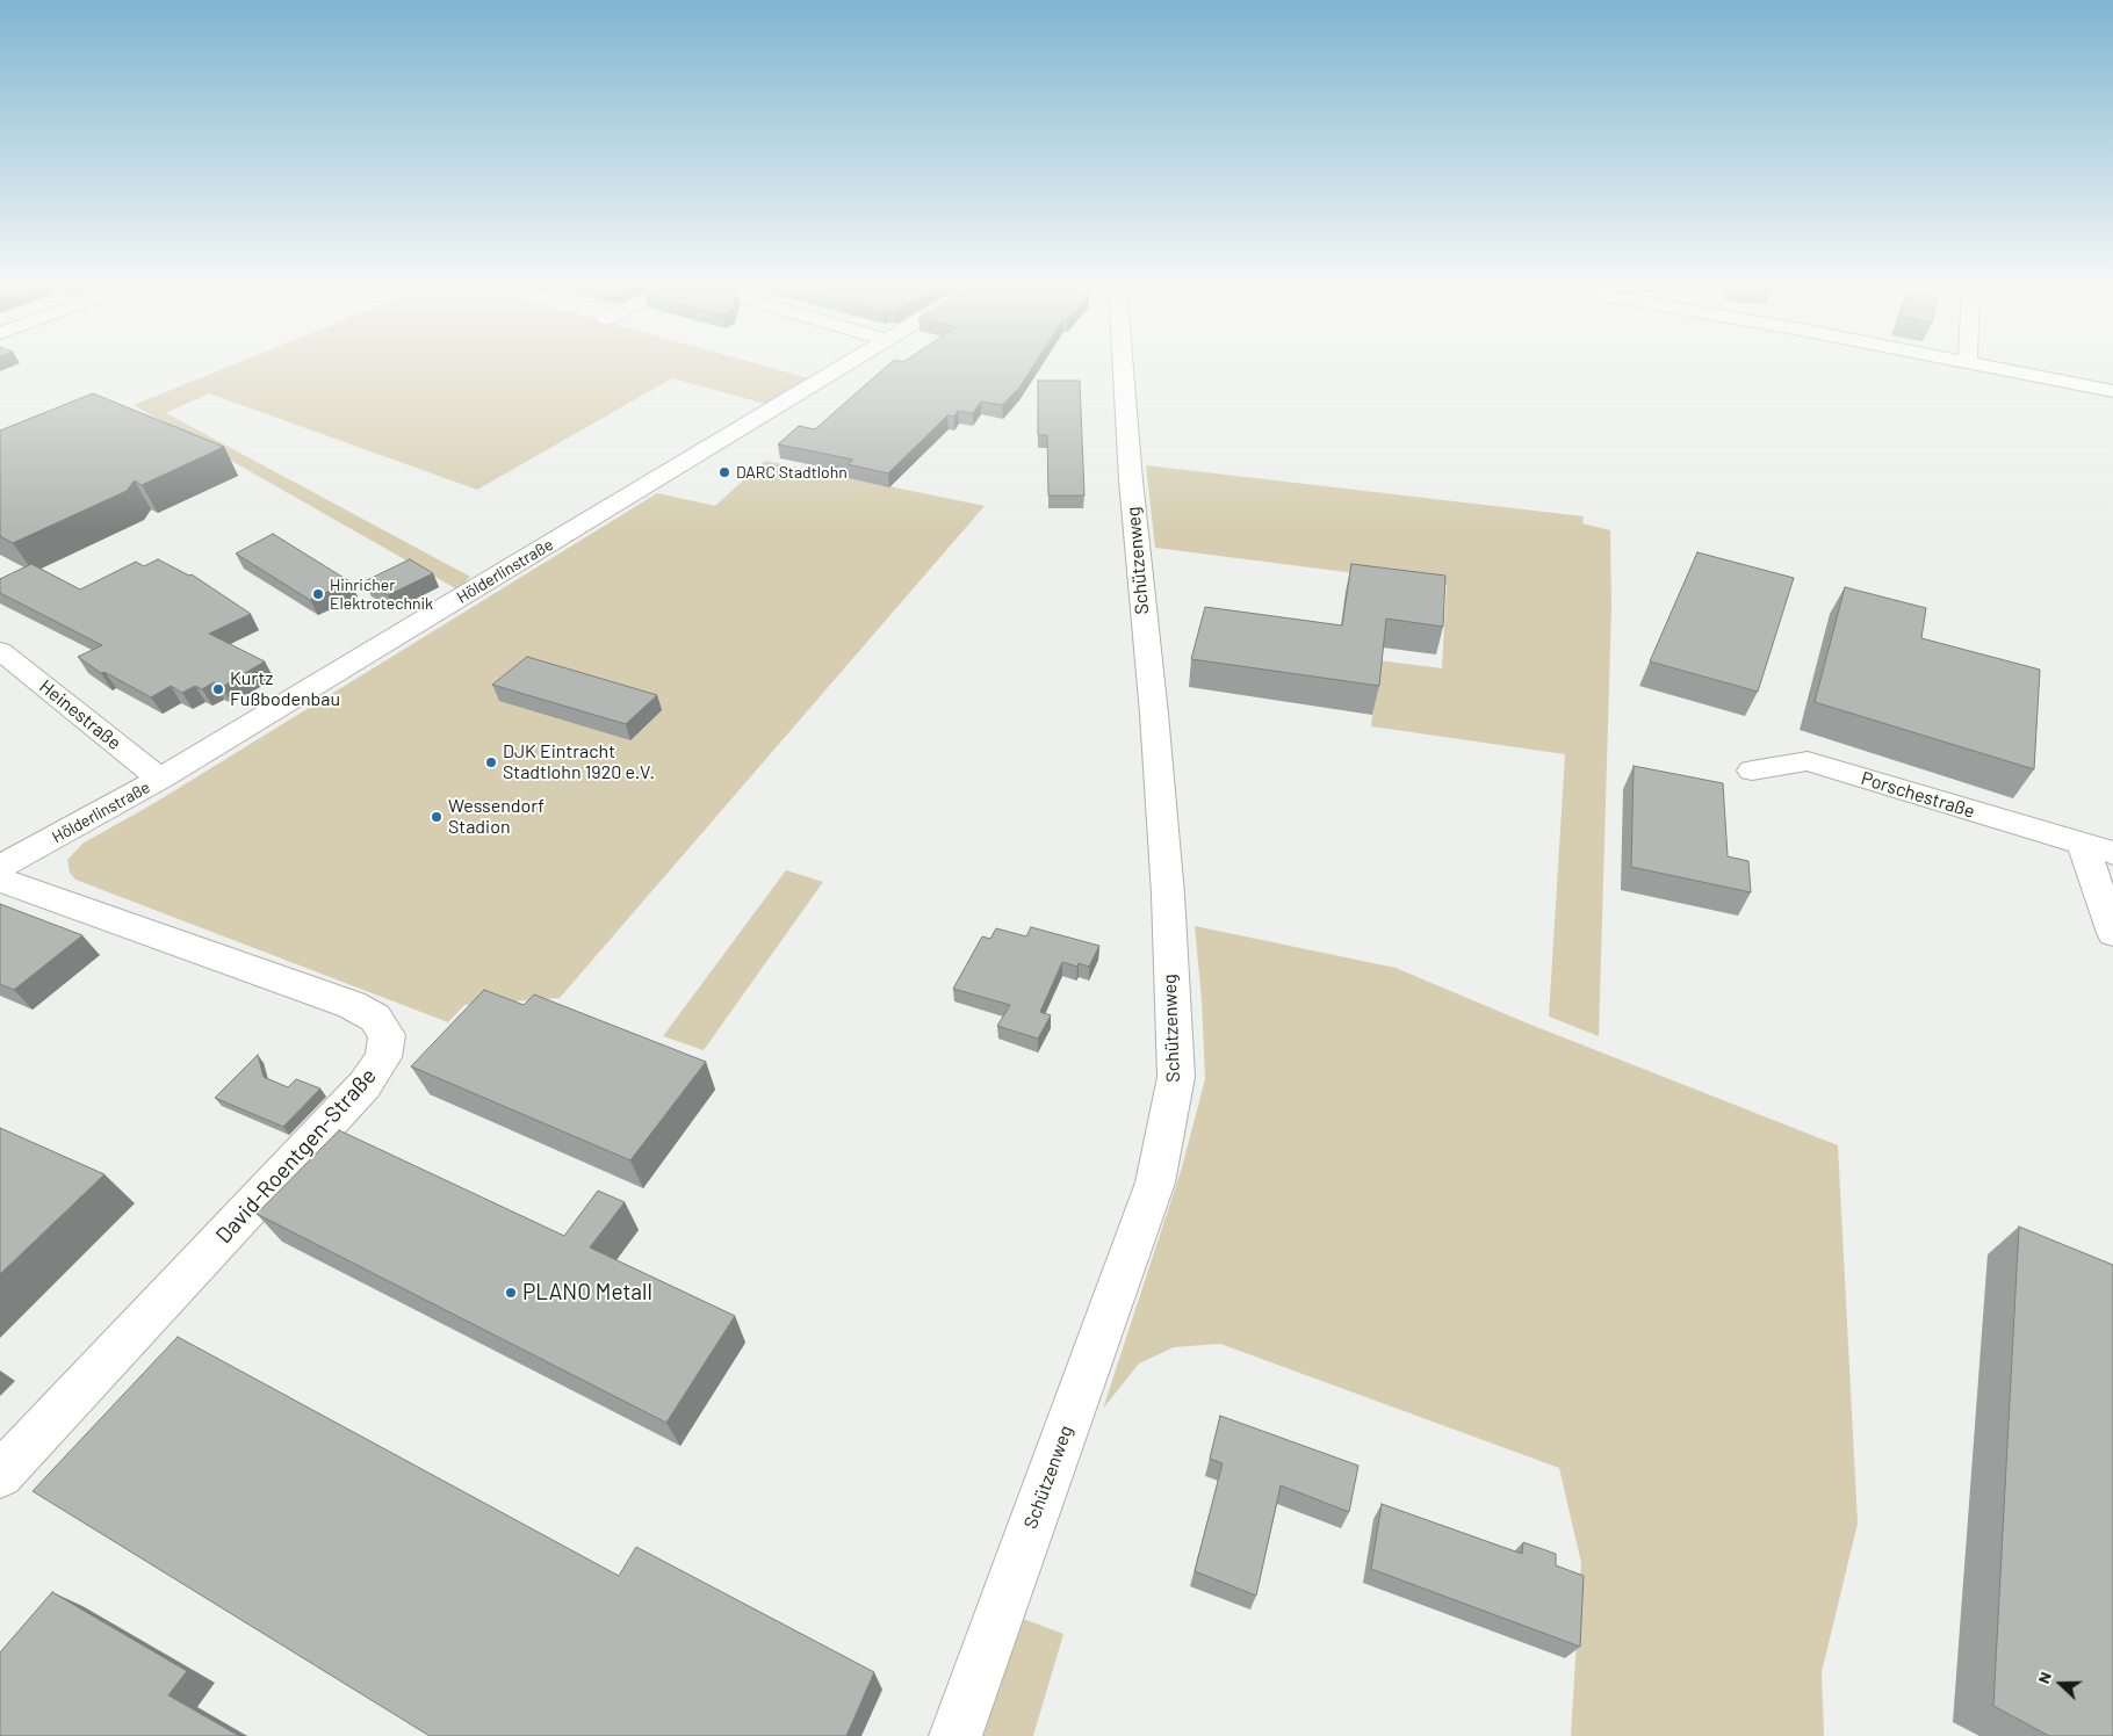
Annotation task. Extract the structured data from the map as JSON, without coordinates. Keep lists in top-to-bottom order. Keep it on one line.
{"streets":{"street":["Schützenweg","Hölderlinstraße","Heinestraße","Porschestraße","David-Roentgen-Straße"]},"crossings":[["Hölderlinstraße","Heinestraße"]],"places":["DARC Stadtlohn","Hinricher Elektrotechnik","Kurtz Fußbodenbau","DJK Eintracht Stadtlohn 1920 e.V.","Wessendorf Stadion","PLANO Metall"],"north":"left"}
